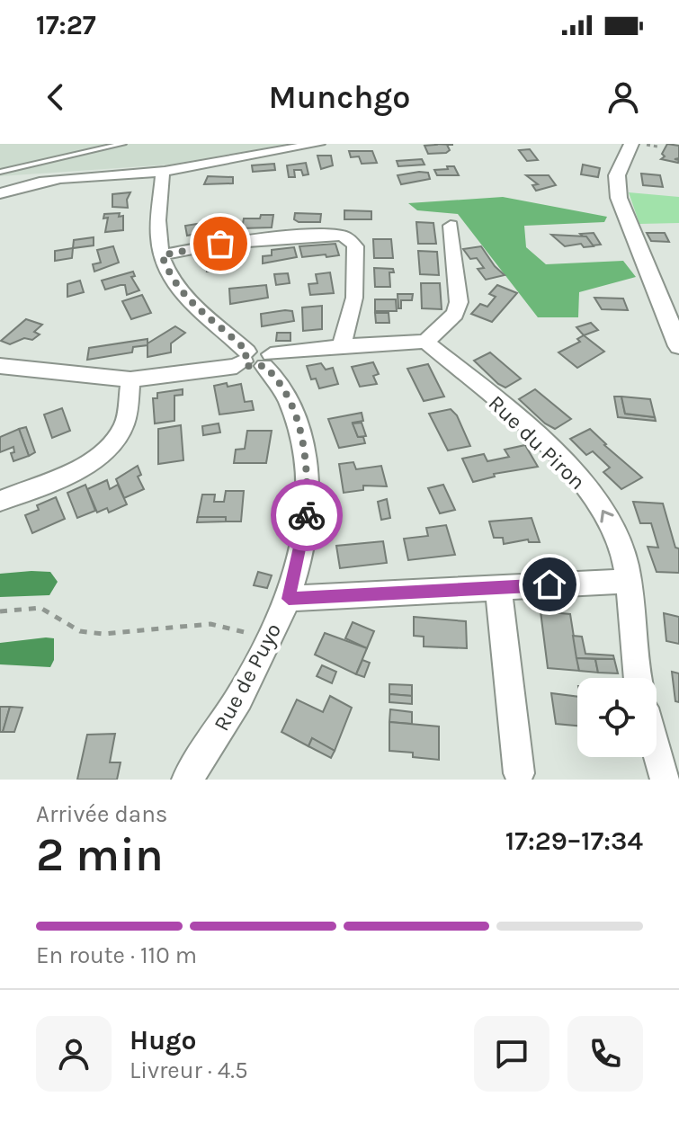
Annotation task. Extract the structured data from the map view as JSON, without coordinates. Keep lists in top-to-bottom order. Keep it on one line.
{"streets":{"street":["Rue du Piron","Rue de Puyo"]},"one_way":["Rue du Piron"],"page":{"status":"17:27","header":"Munchgo","heading":["2 min","Arrivée dans","17:29–17:34"],"panel":["Hugo","Livreur · 4.5"],"bar":"En route · 110 m"}}
